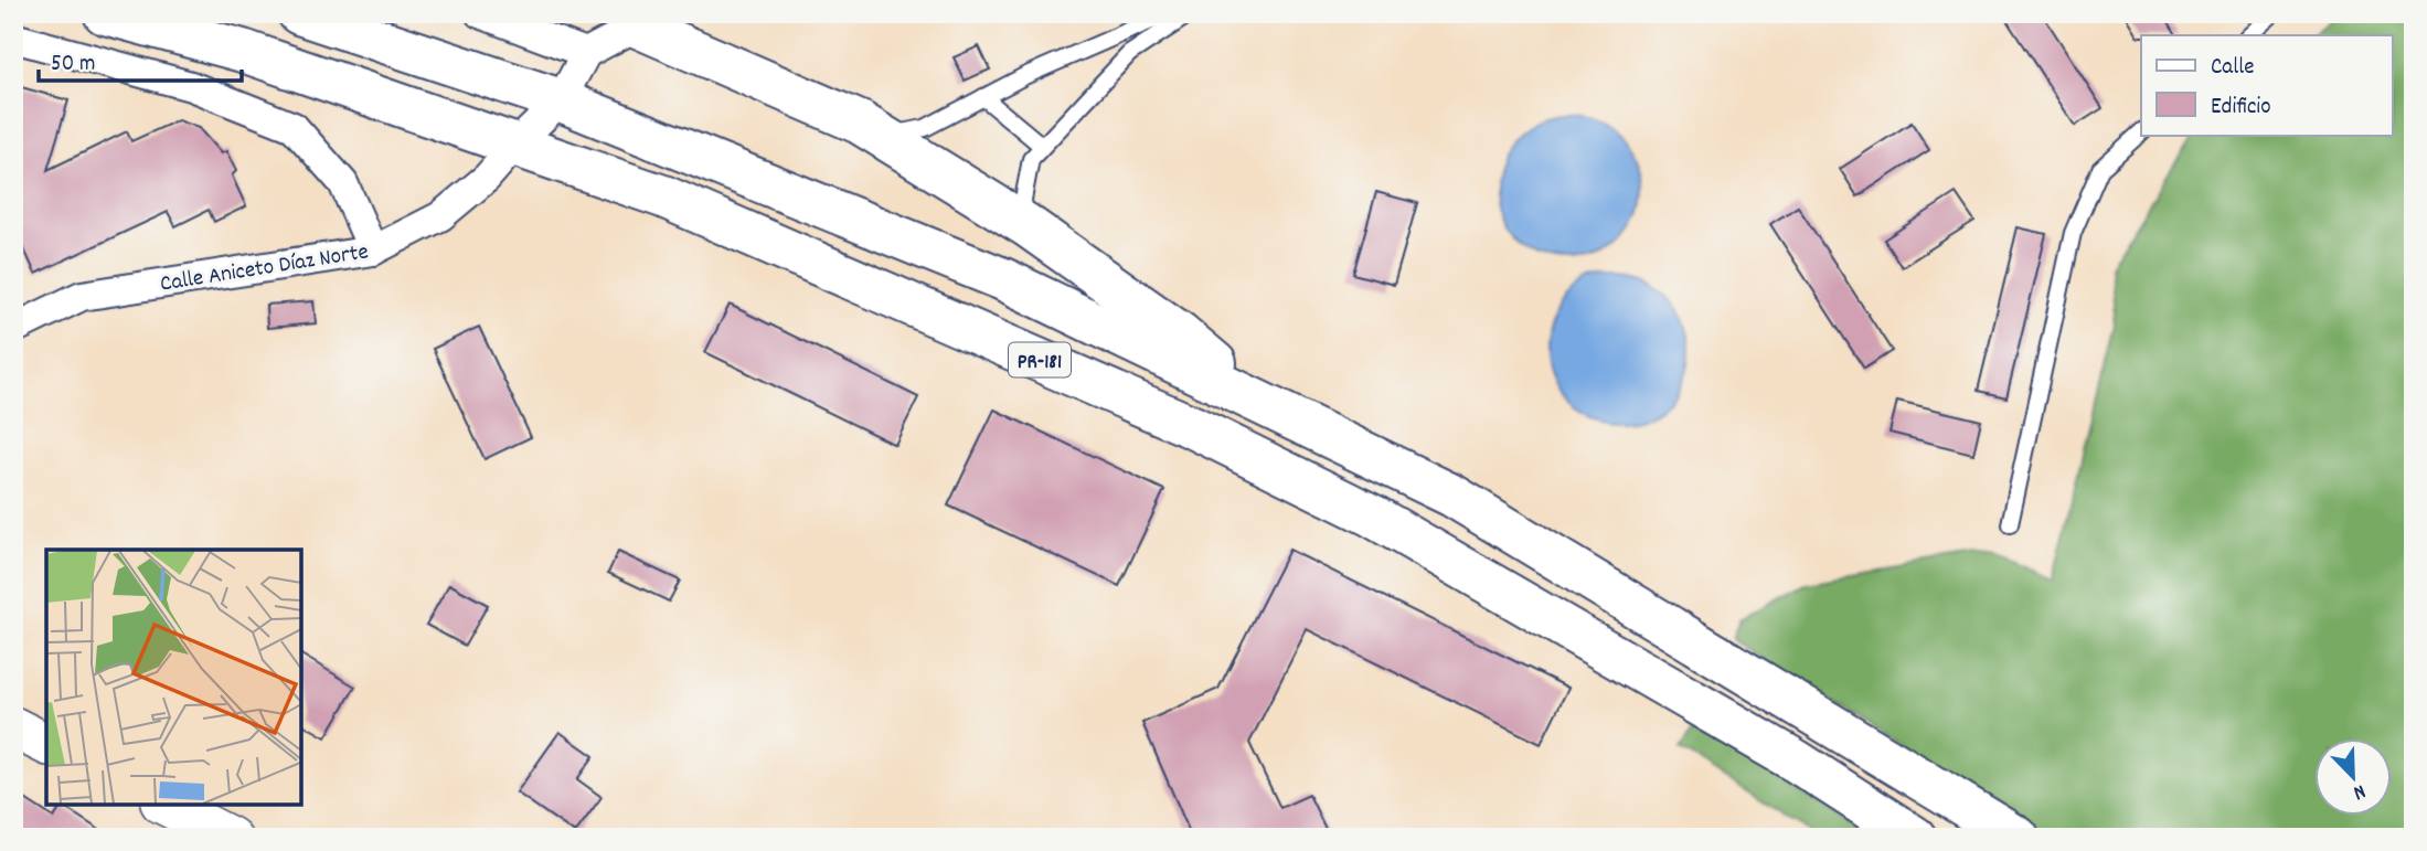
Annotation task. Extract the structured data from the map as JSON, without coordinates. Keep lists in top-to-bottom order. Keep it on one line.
{"streets":{"main road":["PR-181"],"street":["Calle Aniceto Díaz Norte"]},"crossings":[["Calle Aniceto Díaz Norte","PR-181"]],"legend":["Calle","Edificio"],"scale_bar":"50 m","north":"bottom right"}
